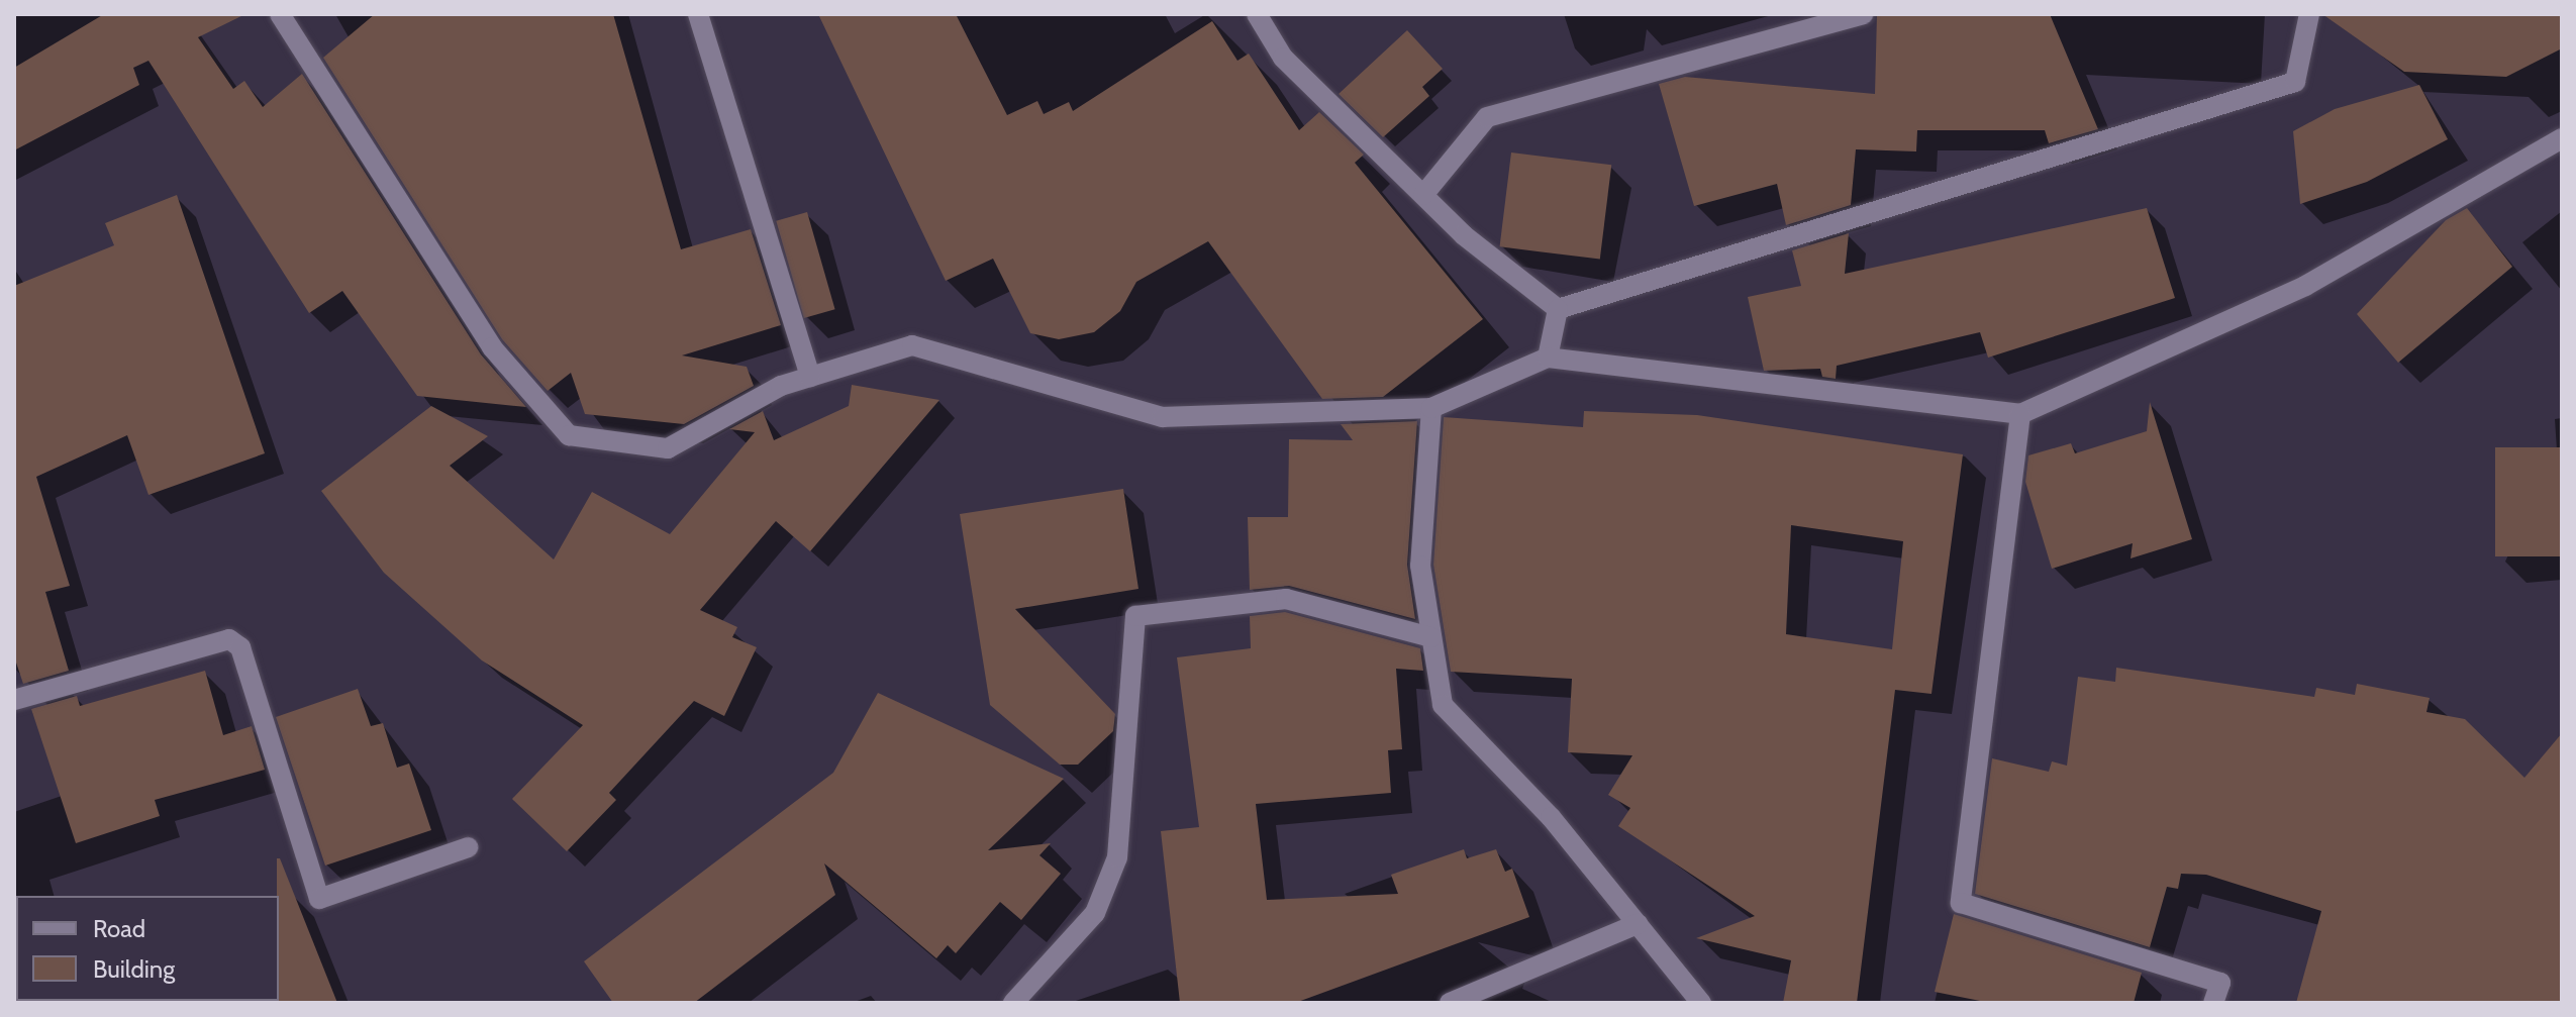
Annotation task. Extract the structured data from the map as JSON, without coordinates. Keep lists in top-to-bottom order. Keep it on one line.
{"legend":["Road","Building"]}
